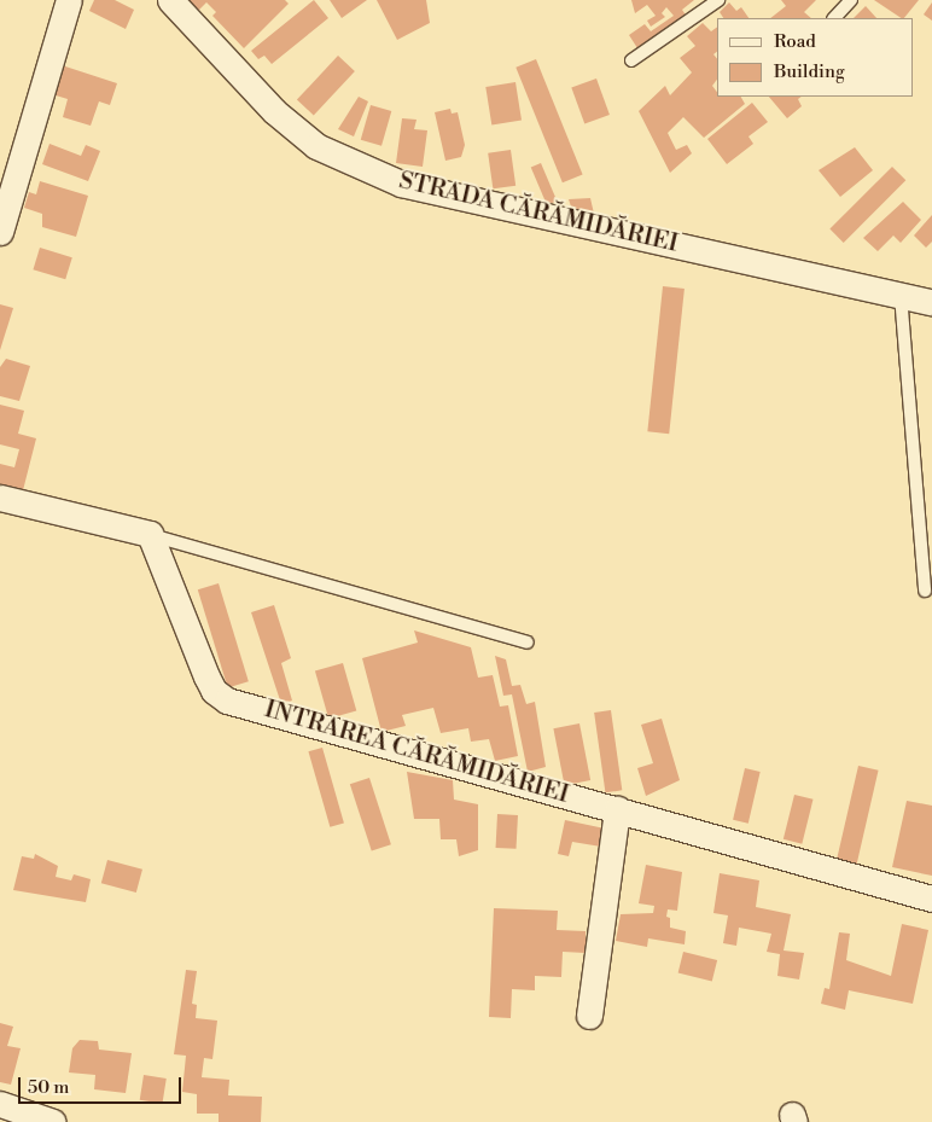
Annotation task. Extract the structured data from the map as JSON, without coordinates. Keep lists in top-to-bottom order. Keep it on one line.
{"streets":{"street":["STRADA CĂRĂMIDĂRIEI","INTRAREA CĂRĂMIDĂRIEI"]},"legend":["Road","Building"],"scale_bar":"50 m"}
